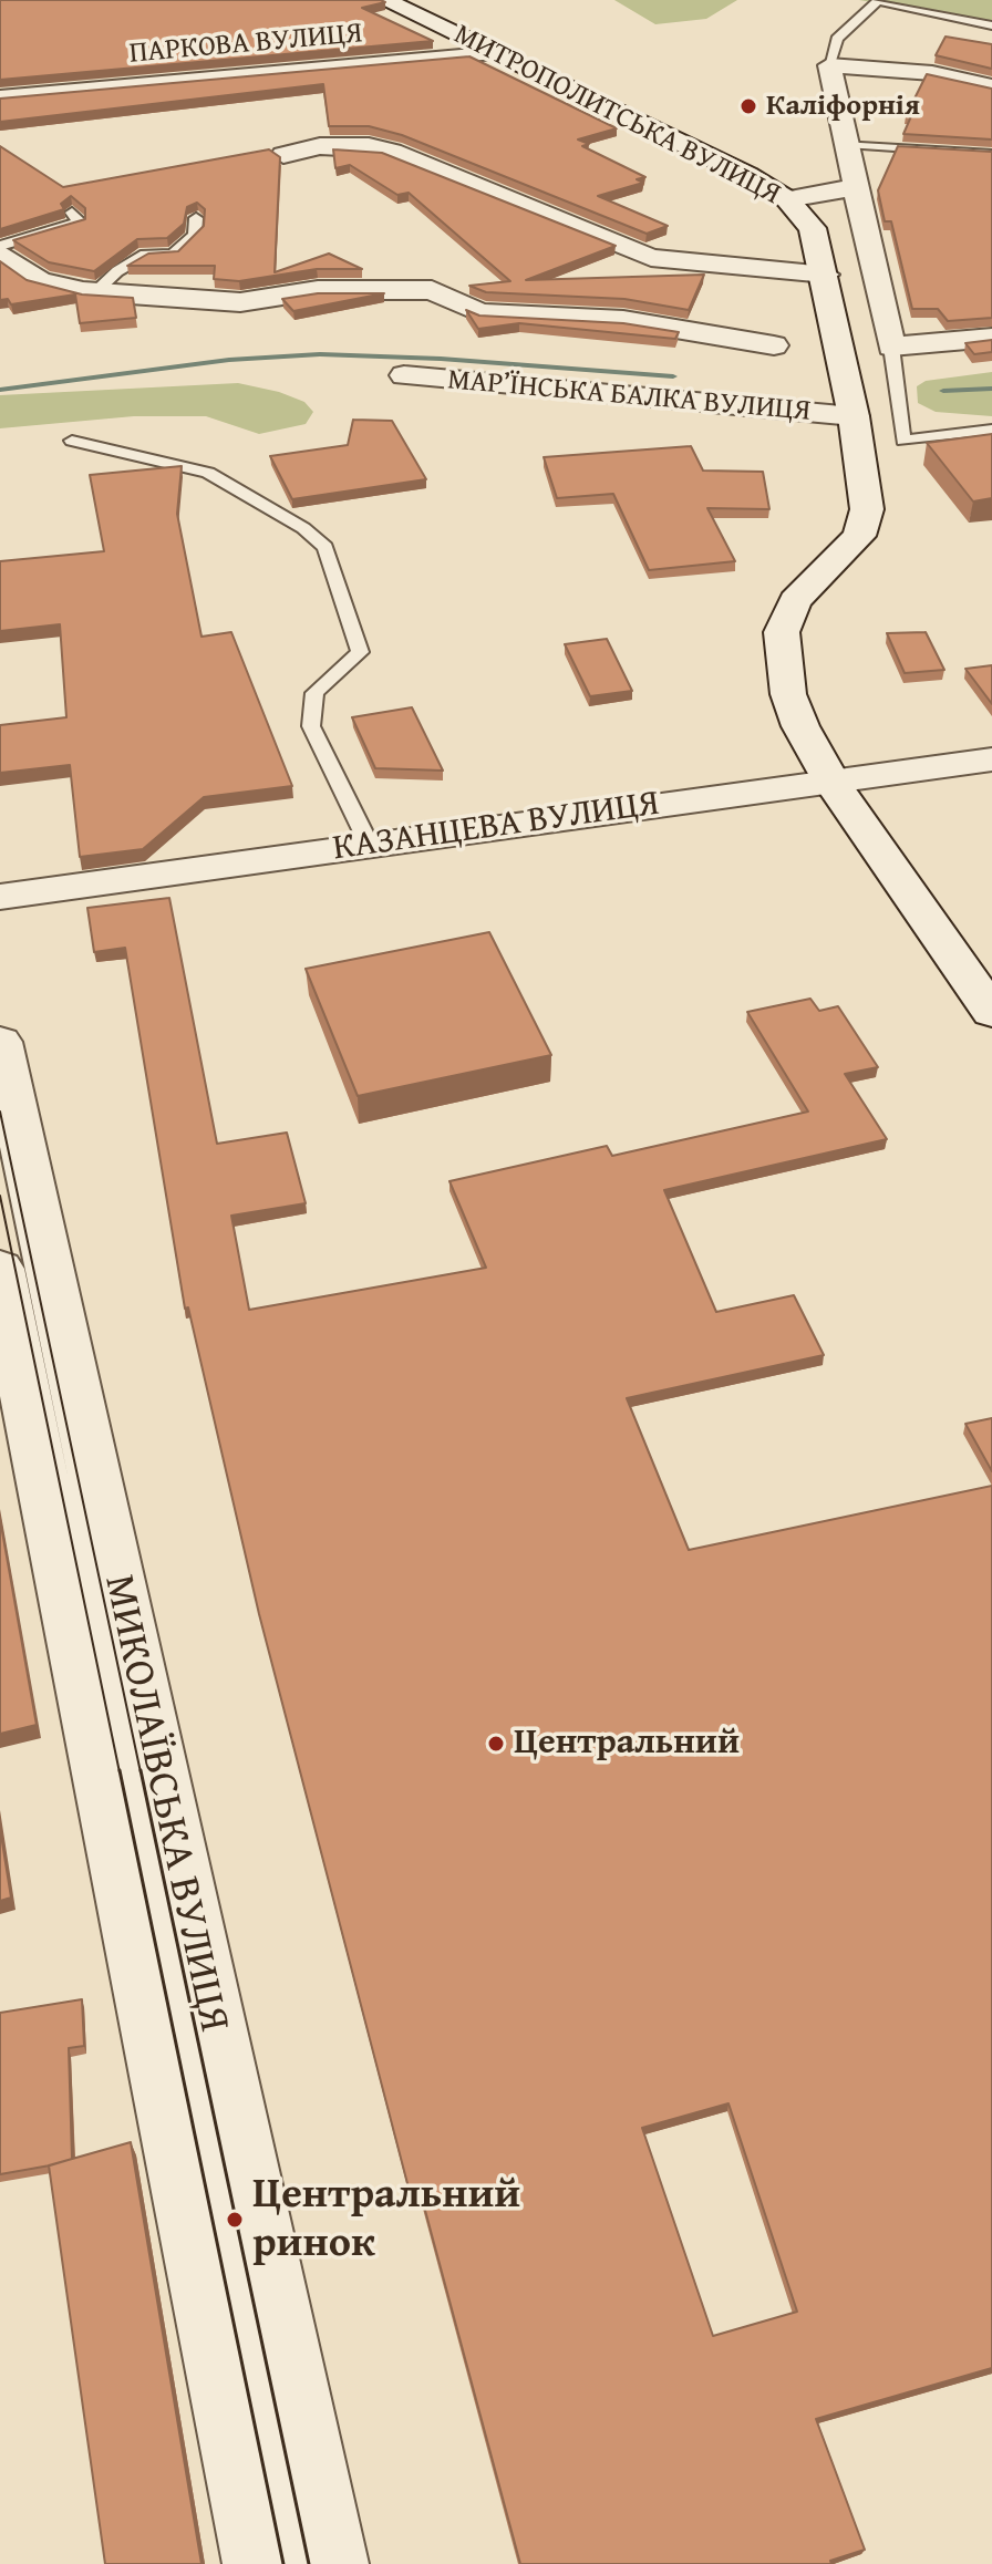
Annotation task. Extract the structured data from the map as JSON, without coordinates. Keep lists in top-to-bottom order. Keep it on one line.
{"streets":{"street":["ПАРКОВА ВУЛИЦЯ","МИТРОПОЛИТСЬКА ВУЛИЦЯ","МАР’ЇНСЬКА БАЛКА ВУЛИЦЯ","КАЗАНЦЕВА ВУЛИЦЯ","МИКОЛАЇВСЬКА ВУЛИЦЯ"]},"crossings":[["ПАРКОВА ВУЛИЦЯ","МИТРОПОЛИТСЬКА ВУЛИЦЯ"],["МИТРОПОЛИТСЬКА ВУЛИЦЯ","МАР’ЇНСЬКА БАЛКА ВУЛИЦЯ"],["МИТРОПОЛИТСЬКА ВУЛИЦЯ","КАЗАНЦЕВА ВУЛИЦЯ"]],"places":["Каліфорнія","Центральний","Центральний ринок"]}
